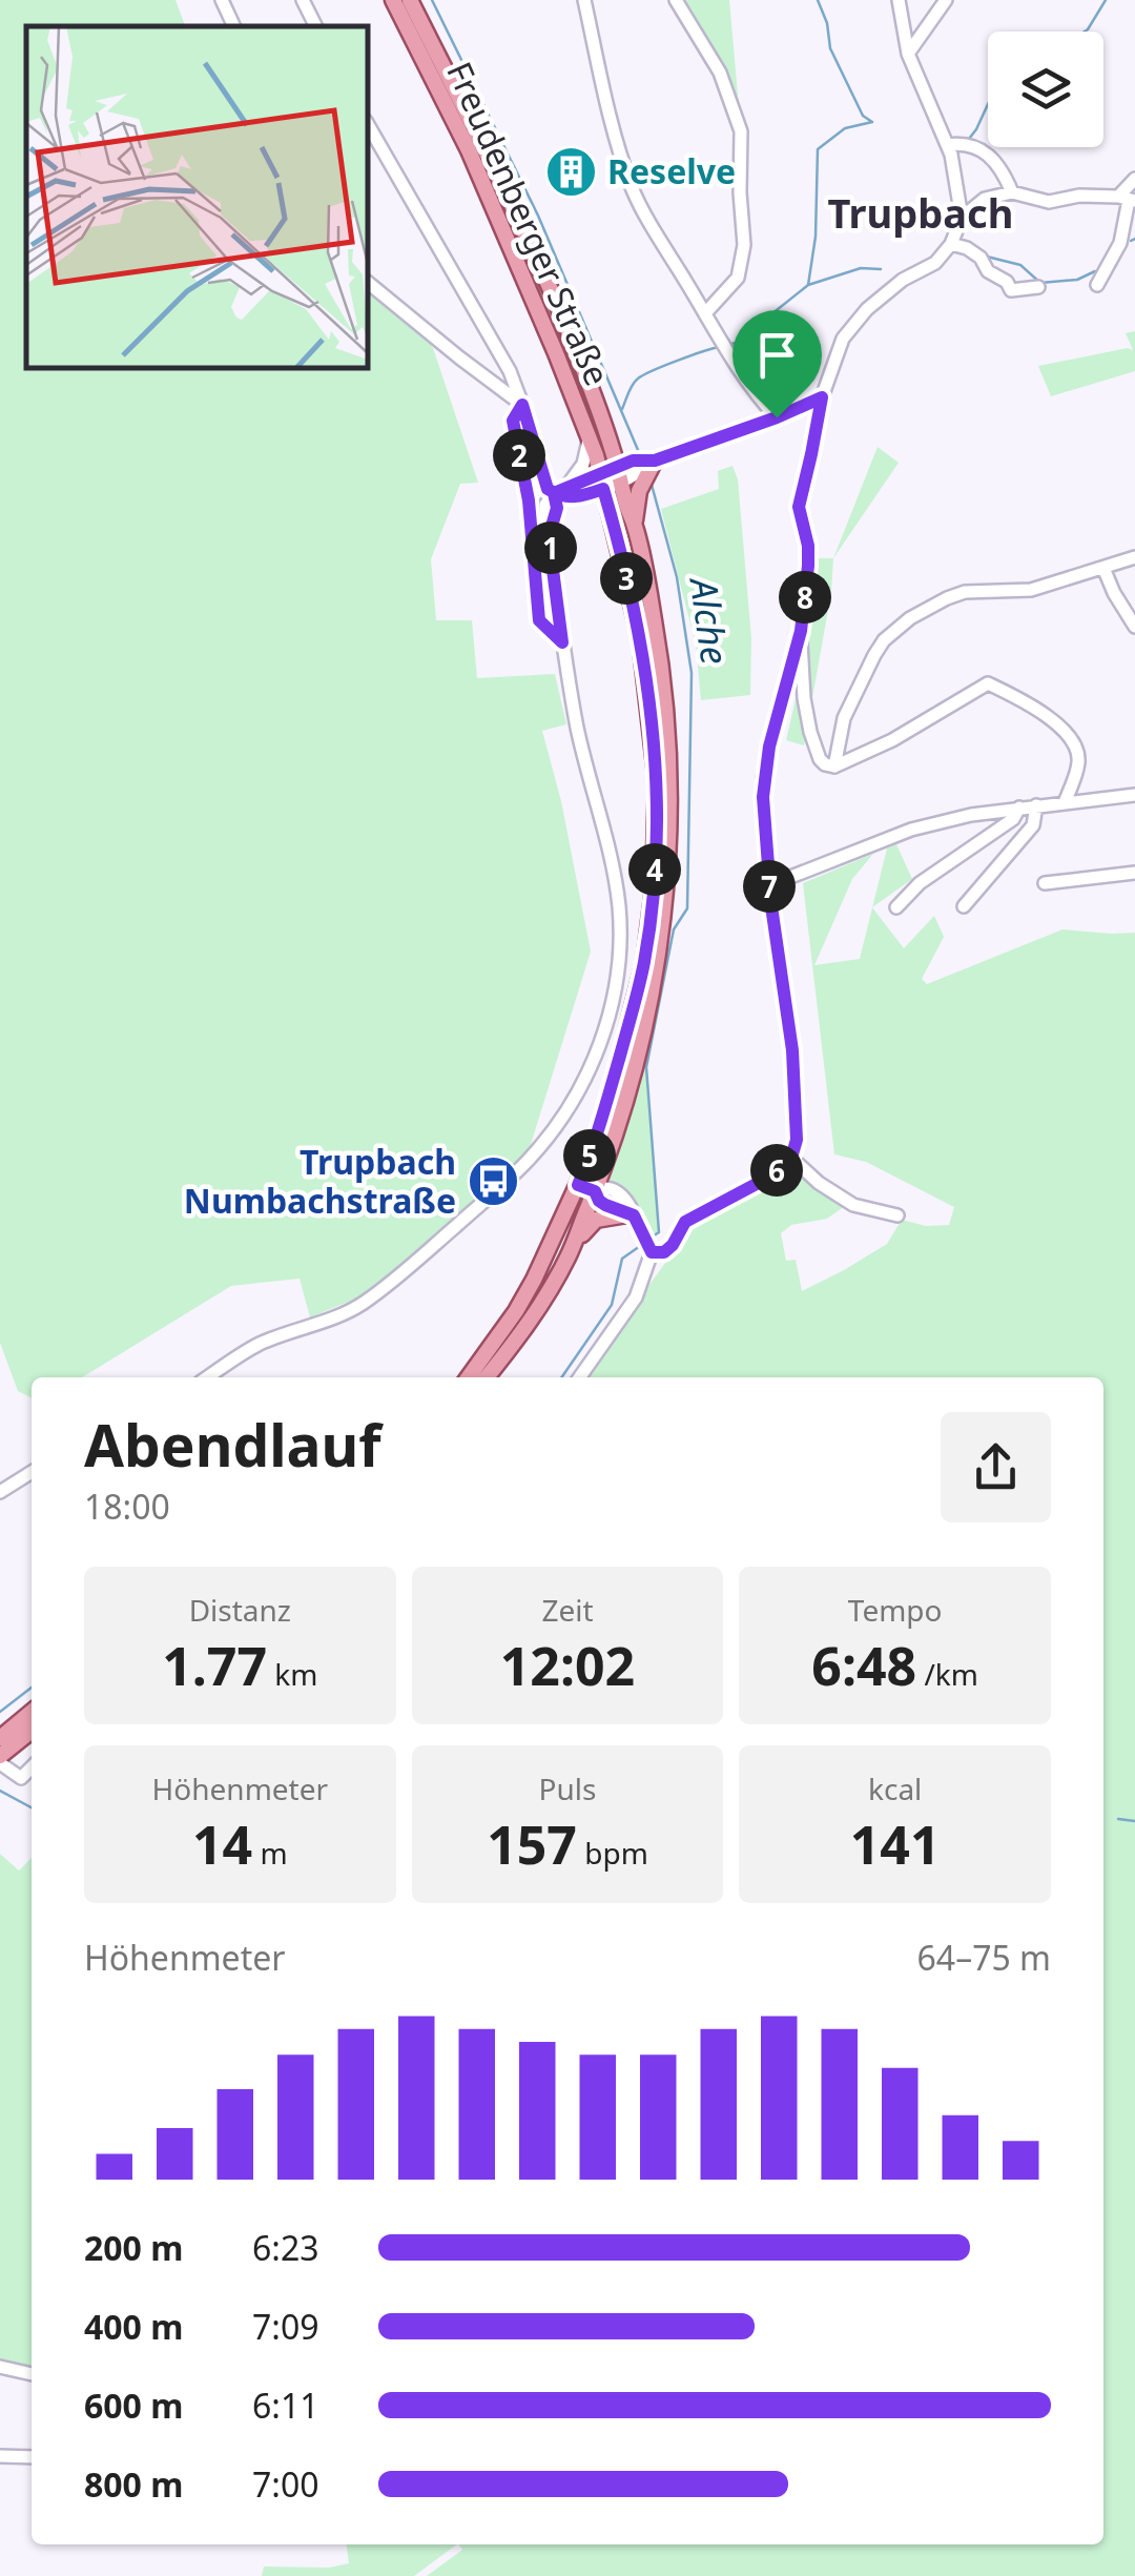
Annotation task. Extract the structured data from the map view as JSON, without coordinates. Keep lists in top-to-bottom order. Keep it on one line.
{"streets":{"main road":["Freudenberger Straße"]},"districts":["Trupbach"],"water":["Alche"],"places":{"building":["Reselve"],"bus stop":["Trupbach Numbachstraße"]},"page":{"pins":["2","1","3","8","4","7","5","6"],"heading":["Abendlauf","18:00"],"stats":[["Distanz","1.77 km"],["Zeit","12:02"],["Tempo","6:48 /km"],["Höhenmeter","14 m"],["Puls","157 bpm"],["kcal","141"]],"chart":["Höhenmeter","64–75 m"],"list":[{"name":"200 m","note":"6:23"},{"name":"400 m","note":"7:09"},{"name":"600 m","note":"6:11"},{"name":"800 m","note":"7:00"}]}}
